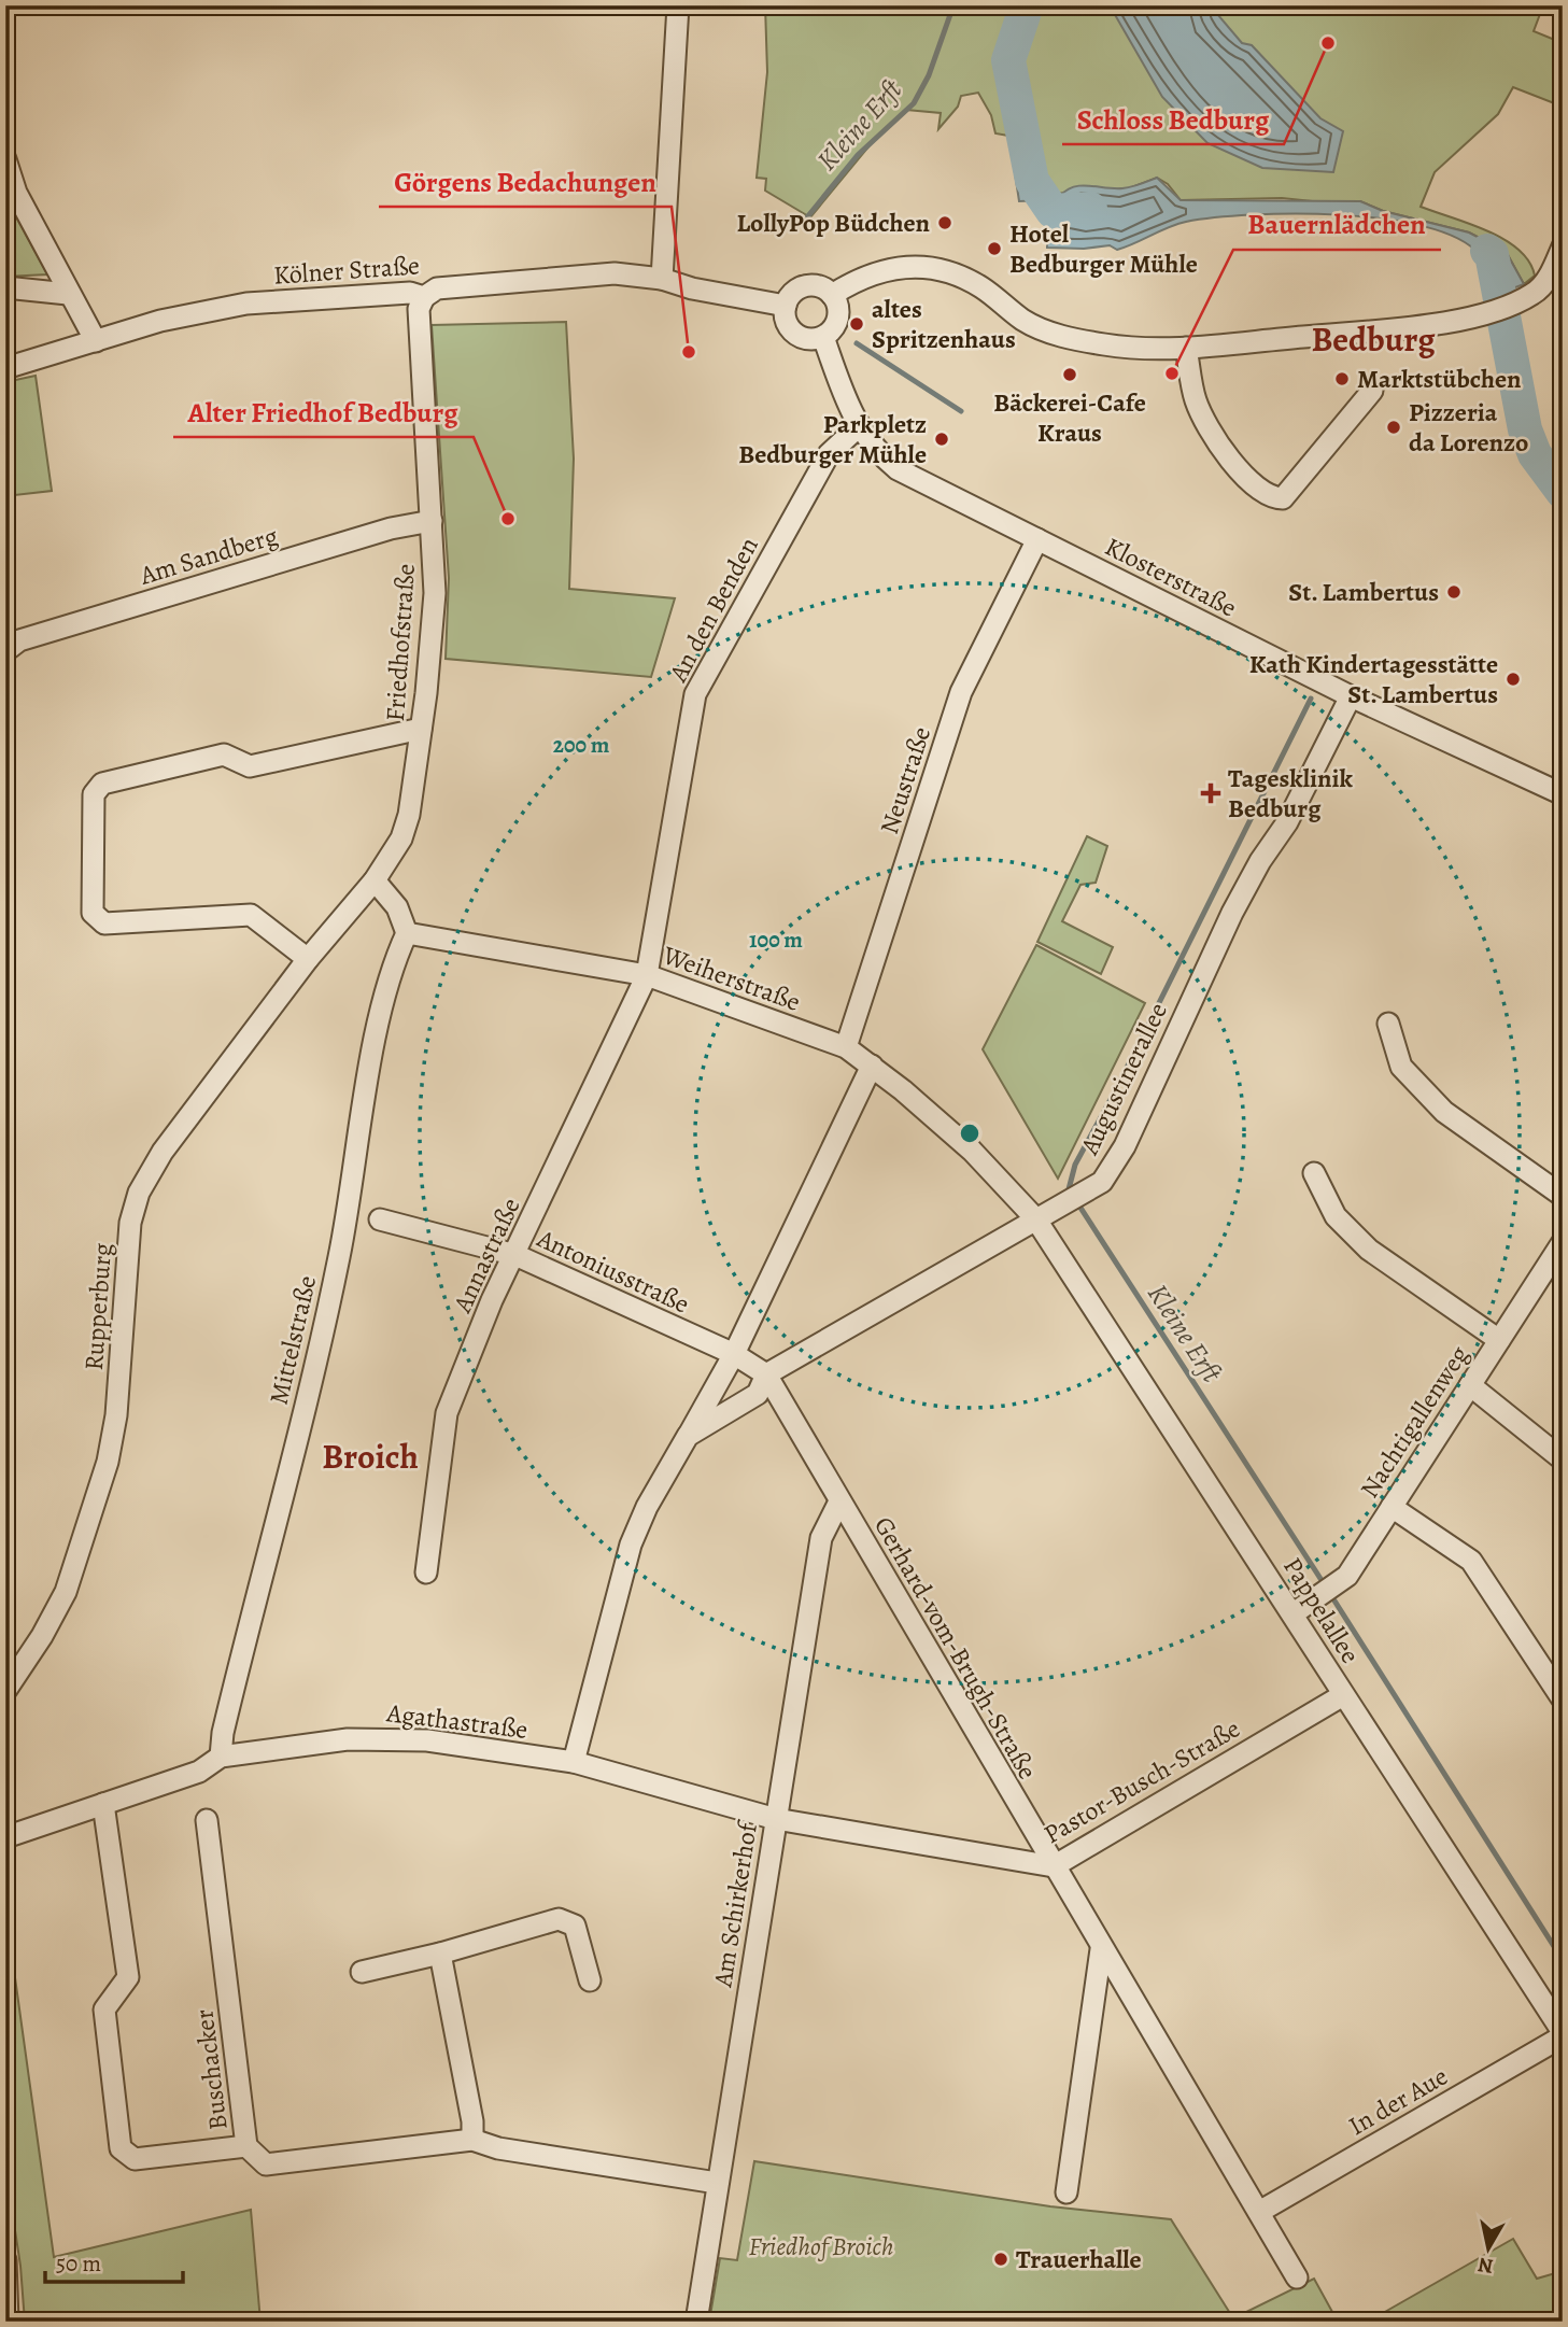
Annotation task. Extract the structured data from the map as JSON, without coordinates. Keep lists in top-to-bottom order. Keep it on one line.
{"streets":{"street":["Kölner Straße","Am Sandberg","Klosterstraße","An den Benden","Friedhofstraße","Neustraße","Weiherstraße","Augustinerallee","Annastraße","Antoniusstraße","Rupperburg","Mittelstraße","Nachtigallenweg","Pappelallee","Gerhard-vom-Brugh-Straße","Agathastraße","Pastor-Busch-Straße","Am Schirkerhof","Buschacker","In der Aue"]},"crossings":[["Kölner Straße","Klosterstraße"],["Kölner Straße","Friedhofstraße"],["Am Sandberg","Friedhofstraße"],["Klosterstraße","An den Benden"],["Klosterstraße","Neustraße"],["Klosterstraße","Augustinerallee"],["An den Benden","Weiherstraße"],["An den Benden","Annastraße"],["Friedhofstraße","Rupperburg"],["Neustraße","Weiherstraße"],["Weiherstraße","Augustinerallee"],["Weiherstraße","Annastraße"],["Weiherstraße","Mittelstraße"],["Weiherstraße","Pappelallee"],["Augustinerallee","Antoniusstraße"],["Augustinerallee","Pappelallee"],["Augustinerallee","Gerhard-vom-Brugh-Straße"],["Augustinerallee","Agathastraße"],["Annastraße","Antoniusstraße"],["Mittelstraße","Agathastraße"],["Nachtigallenweg","Pappelallee"],["Pappelallee","Pastor-Busch-Straße"],["Pappelallee","In der Aue"],["Gerhard-vom-Brugh-Straße","Pastor-Busch-Straße"],["Gerhard-vom-Brugh-Straße","Am Schirkerhof"],["Gerhard-vom-Brugh-Straße","In der Aue"],["Agathastraße","Pastor-Busch-Straße"],["Agathastraße","Am Schirkerhof"],["Agathastraße","Buschacker"],["Pastor-Busch-Straße","Am Schirkerhof"]],"districts":["Bedburg","Broich"],"water":["Kleine Erft"],"parks":["Friedhof Broich"],"places":{"other":["Schloss Bedburg","LollyPop Büdchen","Hotel Bedburger Mühle","altes Spritzenhaus","Görgens Bedachungen","Bauernlädchen","Bäckerei-Cafe Kraus","Marktstübchen","Pizzeria da Lorenzo","Parkpletz Bedburger Mühle","Alter Friedhof Bedburg","St. Lambertus","Kath Kindertagesstätte St. Lambertus","Trauerhalle"],"health":["Tagesklinik Bedburg"]},"scale_bar":"50 m","north":"bottom","rings":["200 m","100 m"]}
